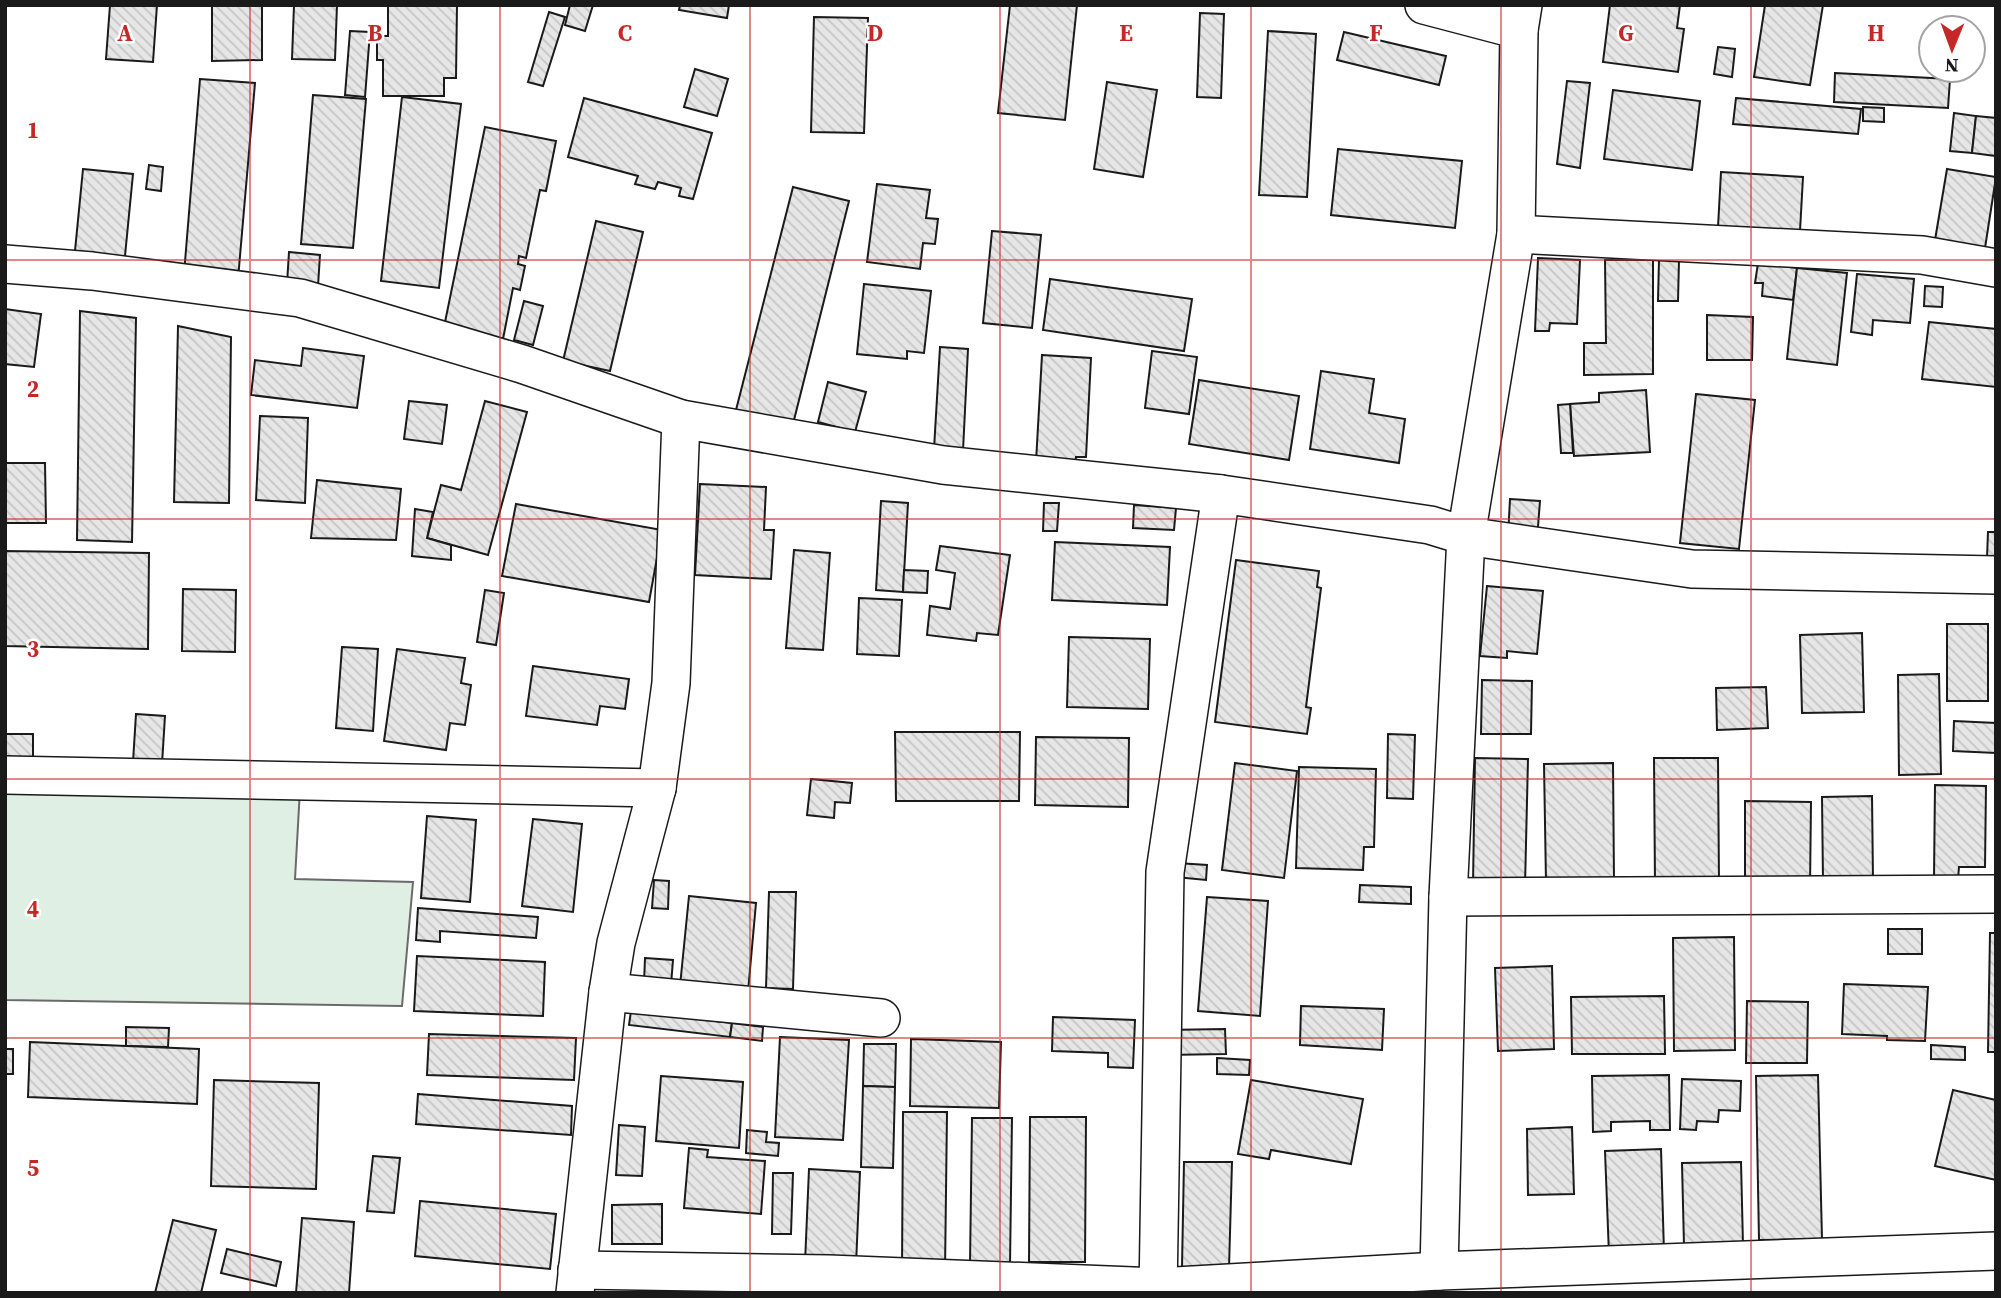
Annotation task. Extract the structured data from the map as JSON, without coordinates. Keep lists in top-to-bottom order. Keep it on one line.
{"north":"bottom","grid":{"columns":["A","B","C","D","E","F","G","H"],"rows":["1","2","3","4","5"]}}
